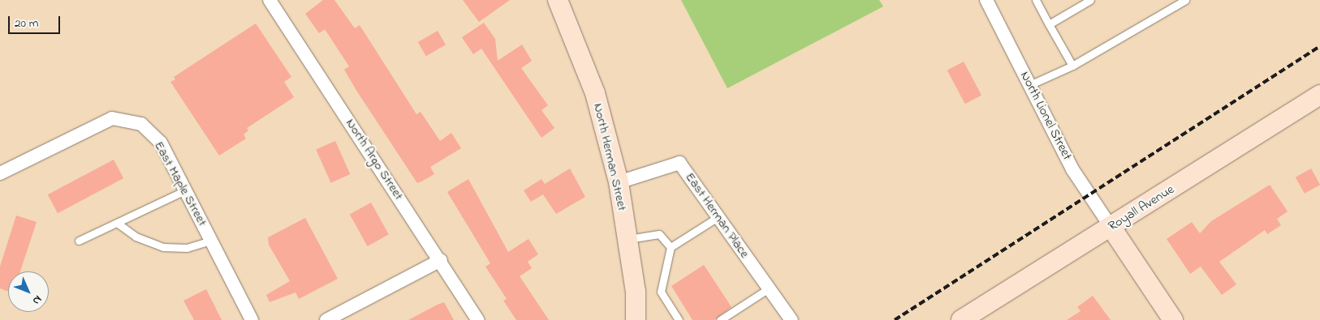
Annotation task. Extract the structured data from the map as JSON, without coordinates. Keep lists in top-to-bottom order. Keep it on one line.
{"streets":{"street":["North Lionel Street","North Herman Street","North Argo Street","East Maple Street","Royall Avenue","East Herman Place"]},"crossings":[["North Lionel Street","Royall Avenue"],["North Herman Street","East Herman Place"]],"scale_bar":"20 m","north":"bottom right"}
